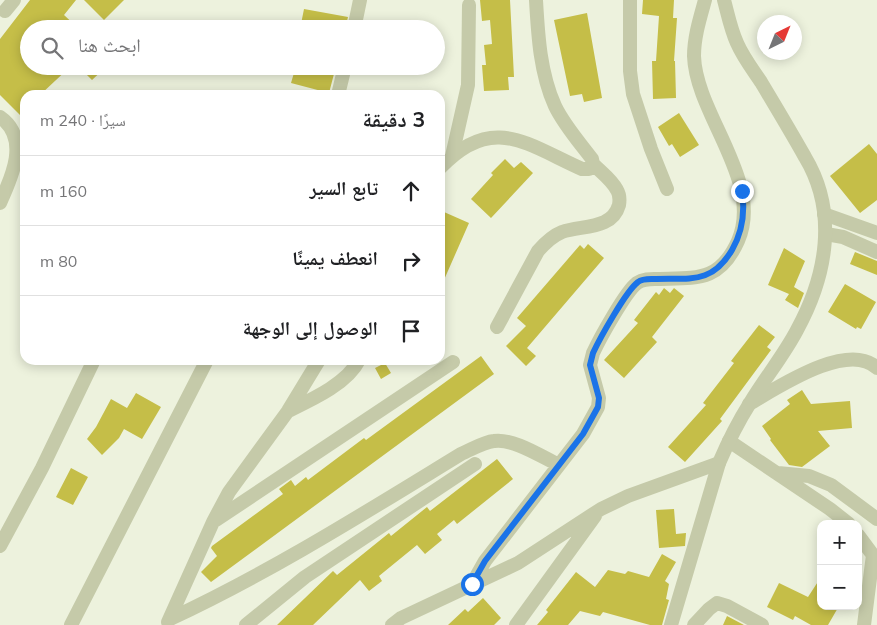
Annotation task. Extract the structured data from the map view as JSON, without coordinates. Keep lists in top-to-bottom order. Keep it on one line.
{"north":"top right","page":{"search":"ابحث هنا","heading":["3 دقيقة","سيرًا · 240 m"],"list":[["تابع السير","160 m"],["انعطف يمينًا","80 m"],"الوصول إلى الوجهة"],"map_buttons":["+","−"]}}
